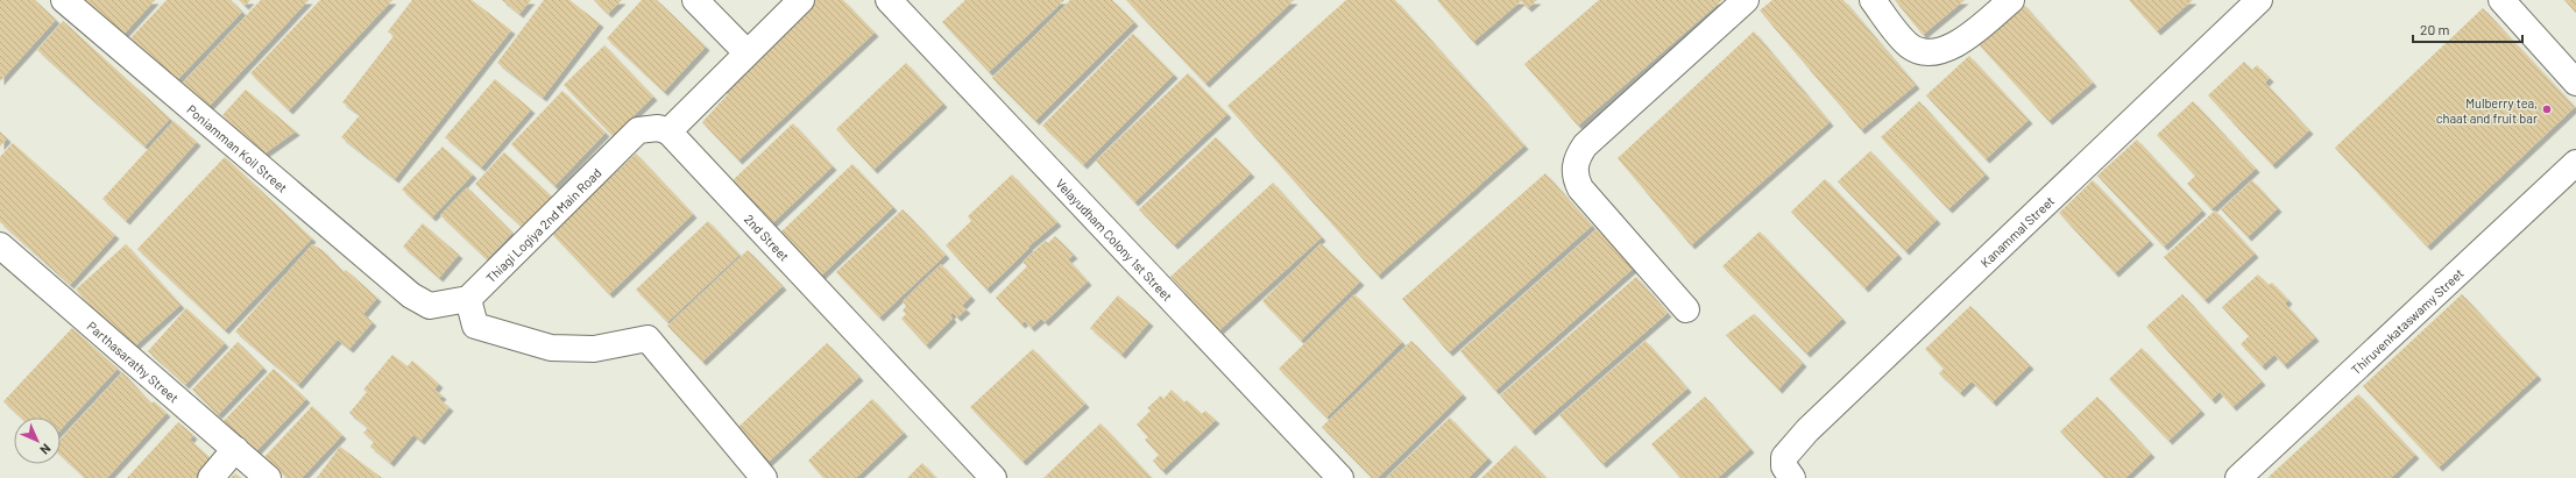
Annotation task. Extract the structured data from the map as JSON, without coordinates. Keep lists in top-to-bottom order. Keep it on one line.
{"streets":{"street":["Poniamman Koil Street","Thiagi Logiya 2nd Main Road","Kanammal Street","2nd Street","Velayudham Colony 1st Street","Thiruvenkataswamy Street","Parthasarathy Street"]},"crossings":[["Poniamman Koil Street","Thiagi Logiya 2nd Main Road"],["Thiagi Logiya 2nd Main Road","2nd Street"]],"places":["Mulberry tea, chaat and fruit bar"],"scale_bar":"20 m","north":"bottom right"}
